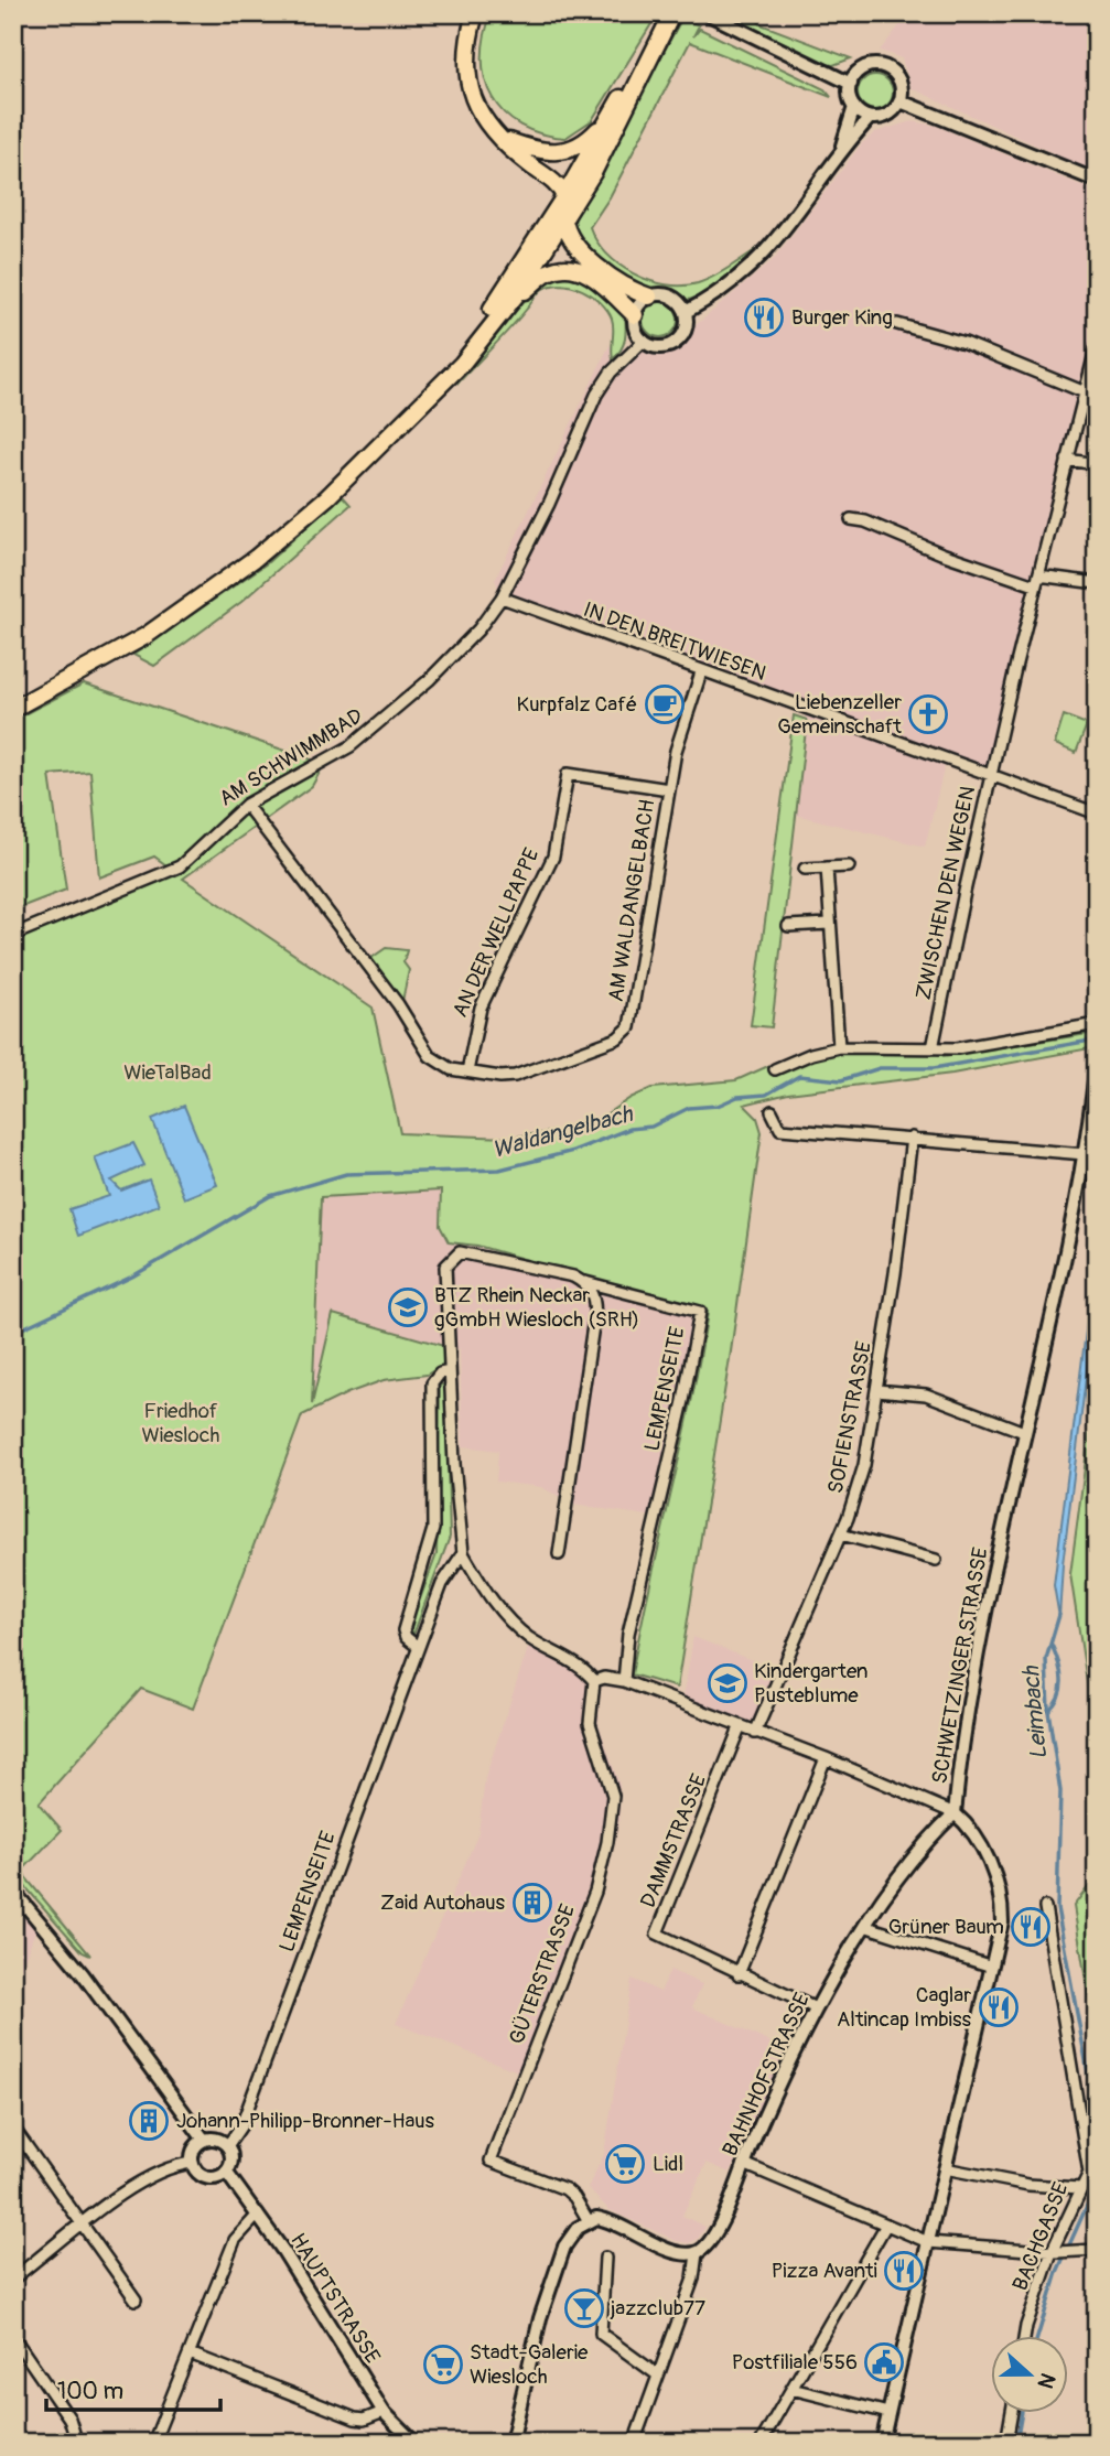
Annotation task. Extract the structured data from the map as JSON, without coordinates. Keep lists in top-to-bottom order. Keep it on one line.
{"streets":{"street":["IN DEN BREITWIESEN","AM SCHWIMMBAD","ZWISCHEN DEN WEGEN","AM WALDANGELBACH","AN DER WELLPAPPE","LEMPENSEITE","SOFIENSTRASSE","SCHWETZINGER STRASSE","DAMMSTRASSE","GÜTERSTRASSE","BAHNHOFSTRASSE","BACHGASSE","HAUPTSTRASSE"]},"crossings":[["IN DEN BREITWIESEN","AM SCHWIMMBAD"],["IN DEN BREITWIESEN","ZWISCHEN DEN WEGEN"],["IN DEN BREITWIESEN","AM WALDANGELBACH"],["AM SCHWIMMBAD","AM WALDANGELBACH"],["AM WALDANGELBACH","AN DER WELLPAPPE"],["LEMPENSEITE","HAUPTSTRASSE"],["SCHWETZINGER STRASSE","BAHNHOFSTRASSE"],["DAMMSTRASSE","BAHNHOFSTRASSE"]],"water":["Waldangelbach","Leimbach"],"parks":["WieTalBad","Friedhof Wiesloch"],"places":{"restaurant":["Burger King","Grüner Baum","Caglar Altincap Imbiss","Pizza Avanti"],"cafe":["Kurpfalz Café"],"church":["Liebenzeller Gemeinschaft"],"school or university":["BTZ Rhein Neckar gGmbH Wiesloch (SRH)","Kindergarten Pusteblume"],"building":["Zaid Autohaus","Johann-Philipp-Bronner-Haus"],"supermarket":["Lidl","Stadt-Galerie Wiesloch"],"bar":["jazzclub77"],"public building":["Postfiliale 556"]},"scale_bar":"100 m","north":"right"}
